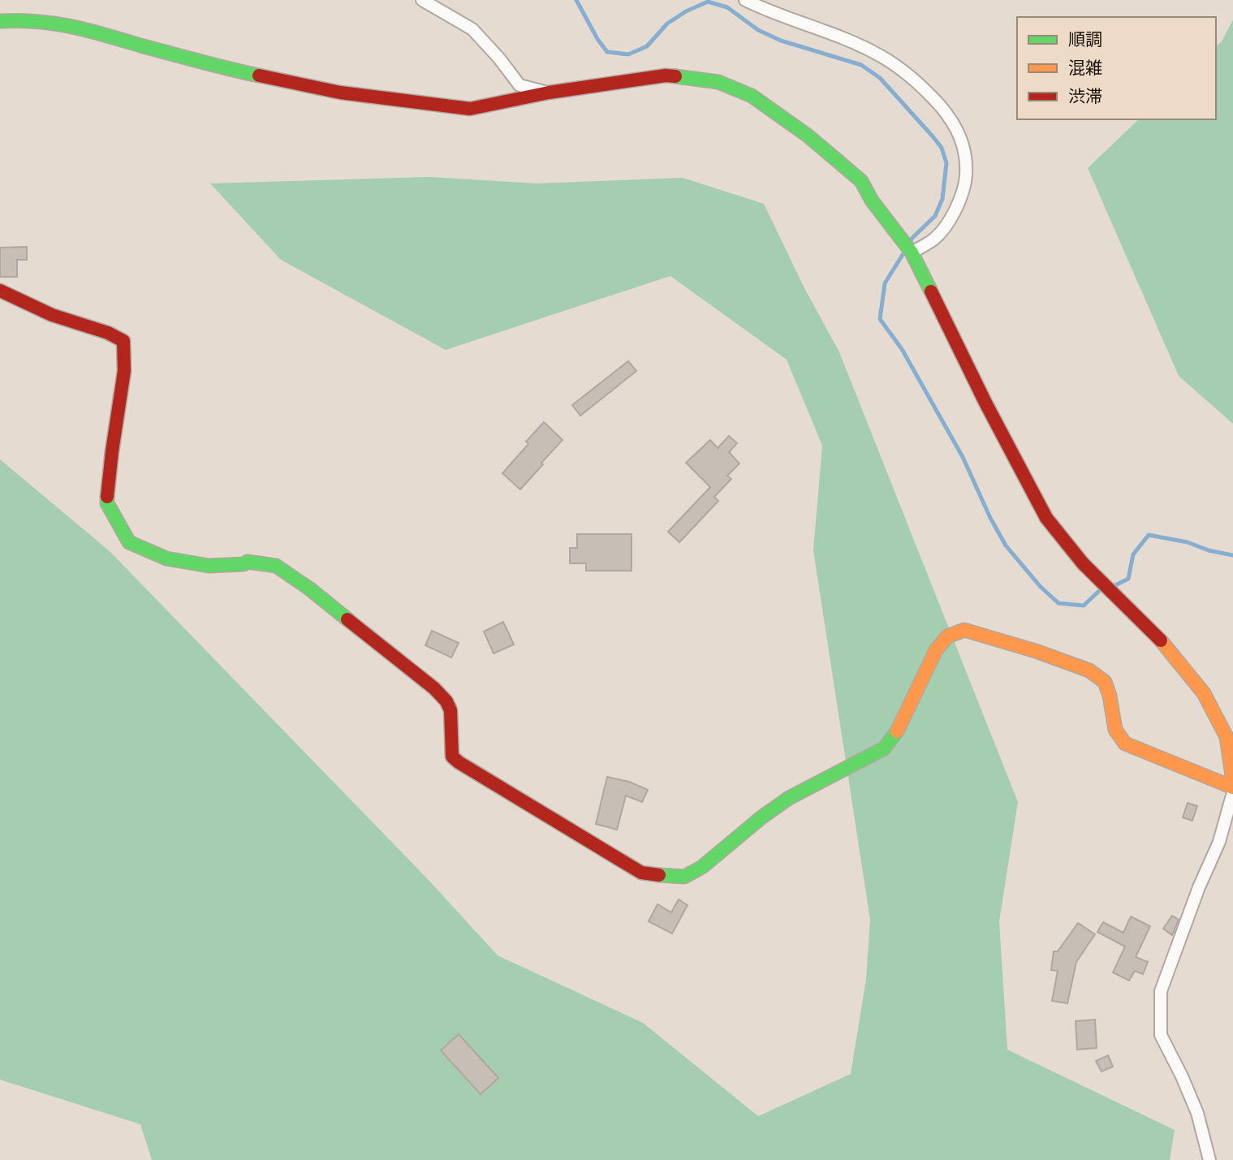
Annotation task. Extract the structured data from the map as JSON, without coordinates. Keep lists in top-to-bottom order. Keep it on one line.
{"legend":["順調","混雑","渋滞"]}
